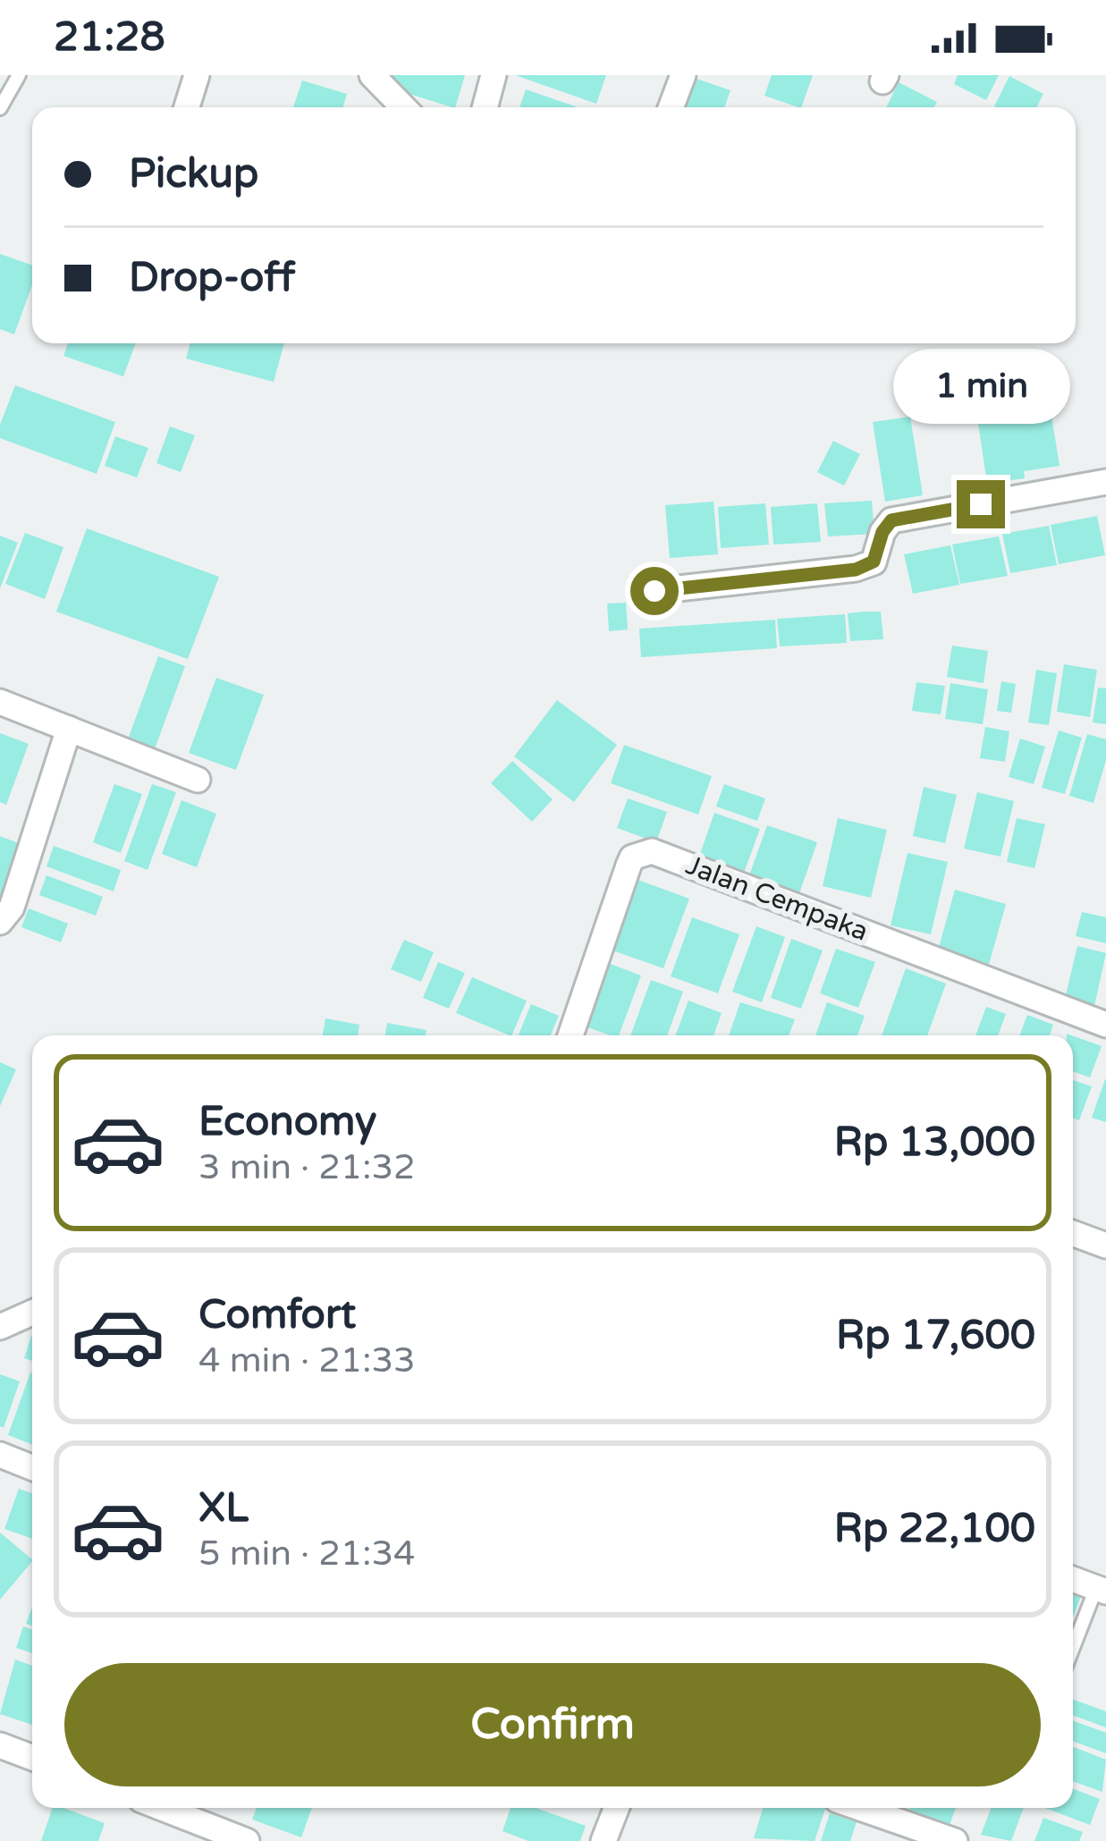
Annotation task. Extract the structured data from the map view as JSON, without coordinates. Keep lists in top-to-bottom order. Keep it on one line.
{"streets":{"street":["Jalan Cempaka"]},"page":{"status":"21:28","banner":["Pickup","Drop-off"],"bubble":"1 min","list":[{"name":"Economy","note":"3 min · 21:32","value":"Rp 13,000"},{"name":"Comfort","note":"4 min · 21:33","value":"Rp 17,600"},{"name":"XL","note":"5 min · 21:34","value":"Rp 22,100"}],"buttons":"Confirm"}}
